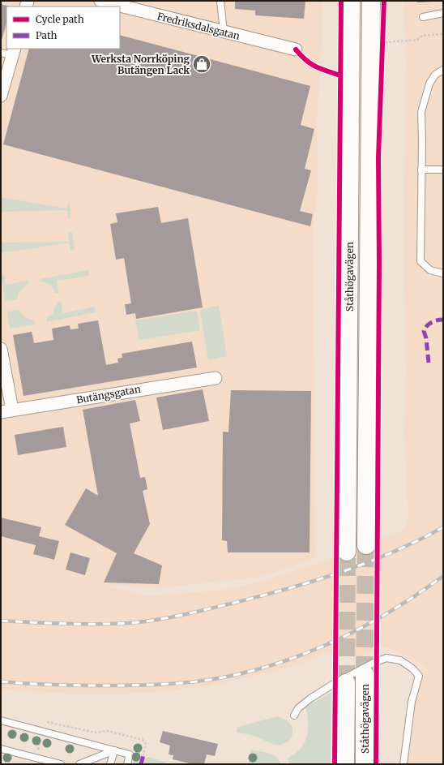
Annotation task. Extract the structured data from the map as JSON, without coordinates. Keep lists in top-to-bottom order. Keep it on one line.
{"streets":{"main road":["Ståthögavägen"],"street":["Fredriksdalsgatan","Butängsgatan"]},"places":{"shop":["Werksta Norrköping Butängen Lack"]},"legend":["Cycle path","Path"]}
